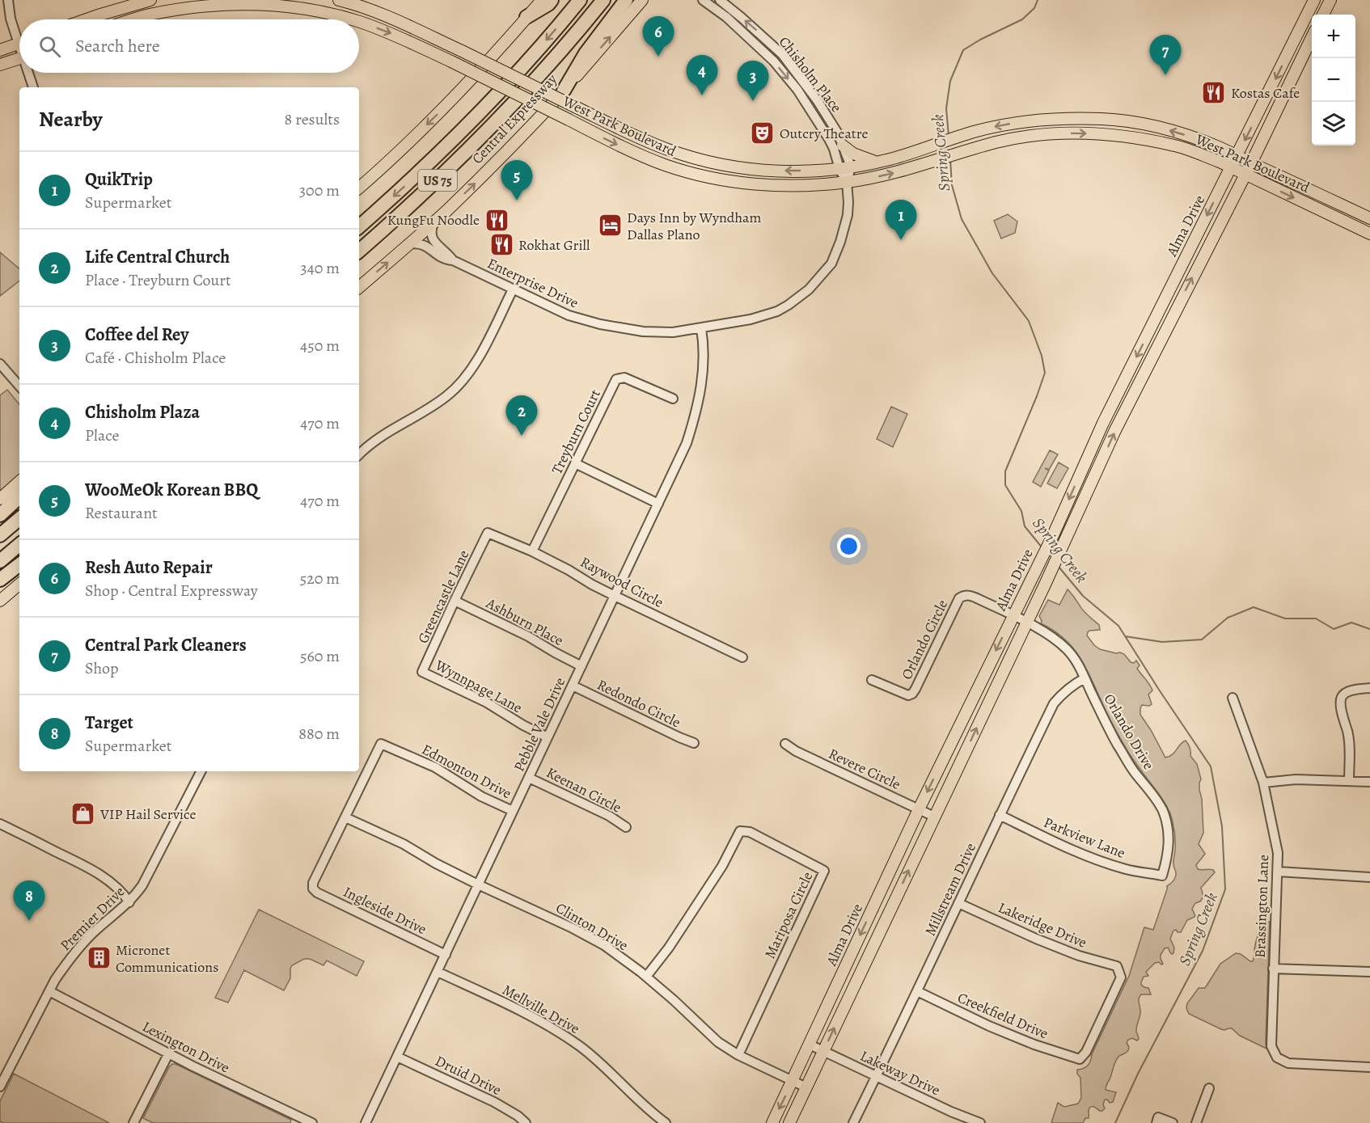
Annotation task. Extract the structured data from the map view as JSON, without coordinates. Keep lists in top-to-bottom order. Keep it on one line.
{"streets":{"highway":["Central Expressway","US 75"],"main road":["West Park Boulevard","Alma Drive"],"street":["Chisholm Place","Enterprise Drive","Treyburn Court","Raywood Circle","Greencastle Lane","Ashburn Place","Orlando Circle","Wynnpage Lane","Redondo Circle","Pebble Vale Drive","Orlando Drive","Revere Circle","Edmonton Drive","Keenan Circle","Parkview Lane","Millstream Drive","Brassington Lane","Ingleside Drive","Mariposa Circle","Premier Drive","Lakeridge Drive","Clinton Drive","Mellville Drive","Creekfield Drive","Lexington Drive","Lakeway Drive","Druid Drive"]},"crossings":[["Chisholm Place","West Park Boulevard"],["Chisholm Place","Enterprise Drive"],["Central Expressway","Enterprise Drive"],["West Park Boulevard","Alma Drive"],["West Park Boulevard","Enterprise Drive"],["Alma Drive","Orlando Circle"],["Alma Drive","Orlando Drive"],["Alma Drive","Revere Circle"],["Alma Drive","Clinton Drive"],["Alma Drive","Lakeway Drive"],["Enterprise Drive","Pebble Vale Drive"],["Treyburn Court","Raywood Circle"],["Raywood Circle","Greencastle Lane"],["Raywood Circle","Pebble Vale Drive"],["Greencastle Lane","Ashburn Place"],["Greencastle Lane","Wynnpage Lane"],["Ashburn Place","Pebble Vale Drive"],["Orlando Circle","Orlando Drive"],["Wynnpage Lane","Pebble Vale Drive"],["Redondo Circle","Pebble Vale Drive"],["Pebble Vale Drive","Edmonton Drive"],["Pebble Vale Drive","Keenan Circle"],["Pebble Vale Drive","Ingleside Drive"],["Pebble Vale Drive","Clinton Drive"],["Pebble Vale Drive","Mellville Drive"],["Pebble Vale Drive","Druid Drive"],["Orlando Drive","Parkview Lane"],["Orlando Drive","Millstream Drive"],["Edmonton Drive","Ingleside Drive"],["Edmonton Drive","Clinton Drive"],["Parkview Lane","Millstream Drive"],["Millstream Drive","Lakeridge Drive"],["Millstream Drive","Creekfield Drive"],["Millstream Drive","Lakeway Drive"],["Ingleside Drive","Clinton Drive"],["Mariposa Circle","Clinton Drive"],["Premier Drive","Lexington Drive"],["Lakeridge Drive","Creekfield Drive"]],"water":["Spring Creek"],"places":{"restaurant":["Kostas Cafe","KungFu Noodle","Rokhat Grill"],"theatre":["Outcry Theatre"],"hotel":["Days Inn by Wyndham Dallas Plano"],"shop":["VIP Hail Service"],"building":["Micronet Communications"]},"page":{"map_buttons":["+","−"],"pins":["6","7","4","3","5","1","2","8"],"search":"Search here","heading":["Nearby","8 results"],"list":[{"mark":"1","name":"QuikTrip","note":"Supermarket","value":"300 m"},{"mark":"2","name":"Life Central Church","note":"Place · Treyburn Court","value":"340 m"},{"mark":"3","name":"Coffee del Rey","note":"Café · Chisholm Place","value":"450 m"},{"mark":"4","name":"Chisholm Plaza","note":"Place","value":"470 m"},{"mark":"5","name":"WooMeOk Korean BBQ","note":"Restaurant","value":"470 m"},{"mark":"6","name":"Resh Auto Repair","note":"Shop · Central Expressway","value":"520 m"},{"mark":"7","name":"Central Park Cleaners","note":"Shop","value":"560 m"},{"mark":"8","name":"Target","note":"Supermarket","value":"880 m"}]}}
